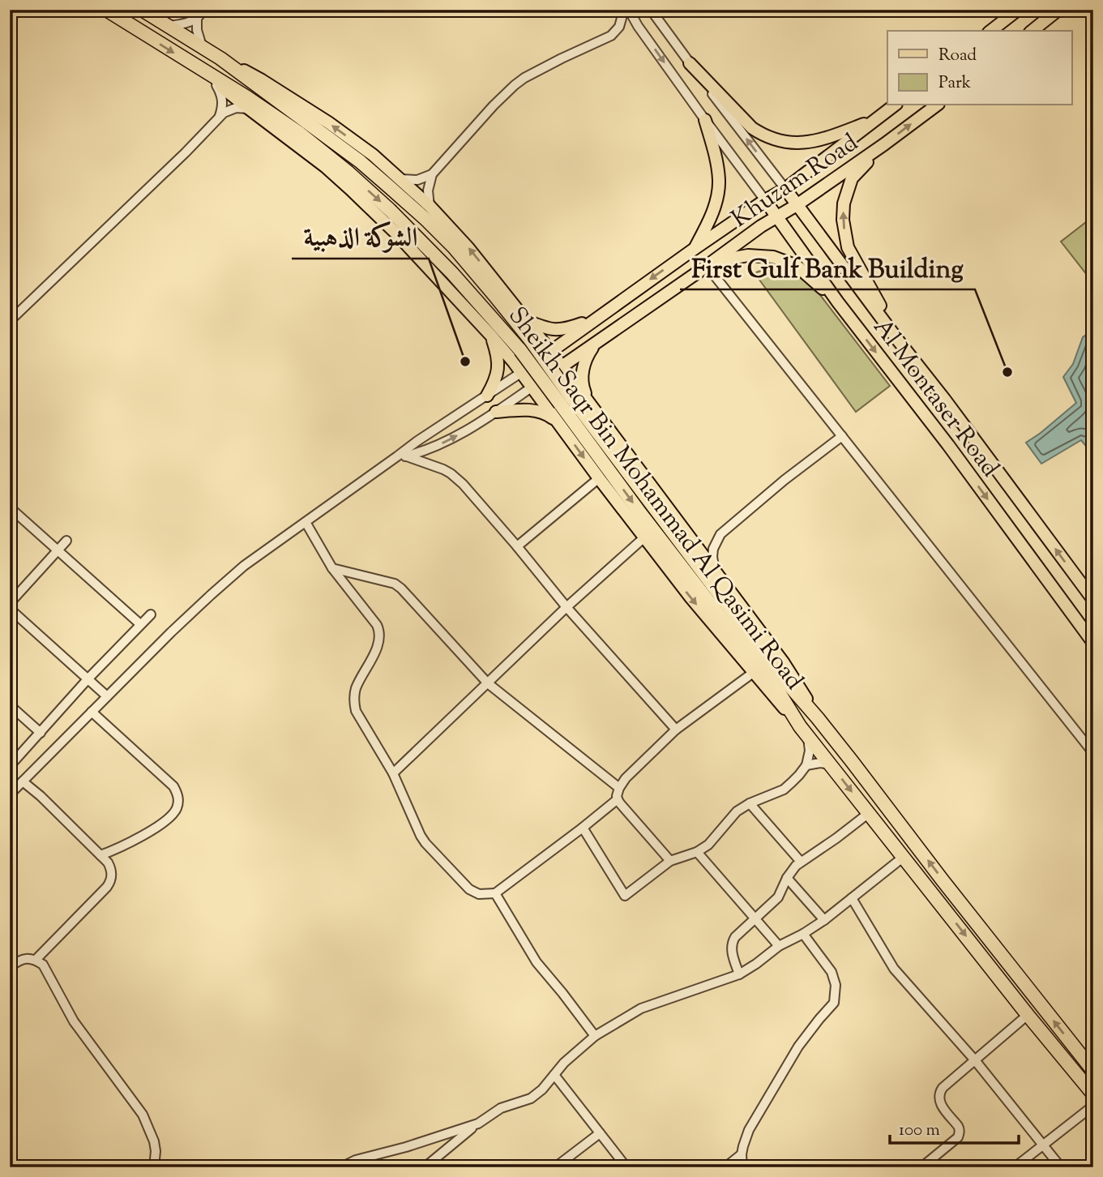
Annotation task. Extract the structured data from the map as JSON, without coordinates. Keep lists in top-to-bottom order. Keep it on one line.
{"streets":{"highway":["Sheikh Saqr Bin Mohammad Al Qasimi Road"],"main road":["Khuzam Road","Al Montaser Road"]},"crossings":[["Khuzam Road","Al Montaser Road"]],"places":["الشوكة الذهبية","First Gulf Bank Building"],"legend":["Road","Park"],"scale_bar":"100 m"}
